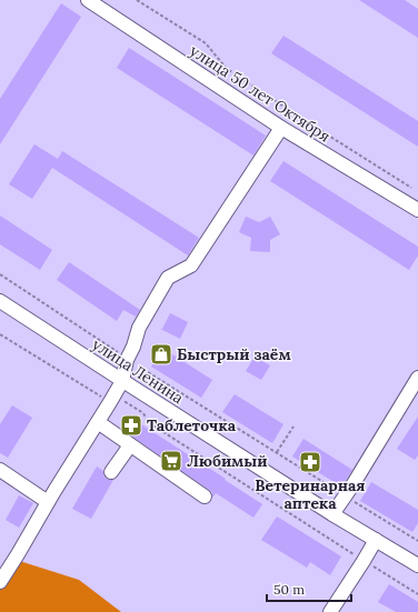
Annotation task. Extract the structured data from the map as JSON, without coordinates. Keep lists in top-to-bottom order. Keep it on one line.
{"streets":{"street":["улица 50 лет Октября","улица Ленина"]},"places":{"shop":["Быстрый заём"],"pharmacy":["Таблеточка","Ветеринарная аптека"],"supermarket":["Любимый"]},"scale_bar":"50 m"}
